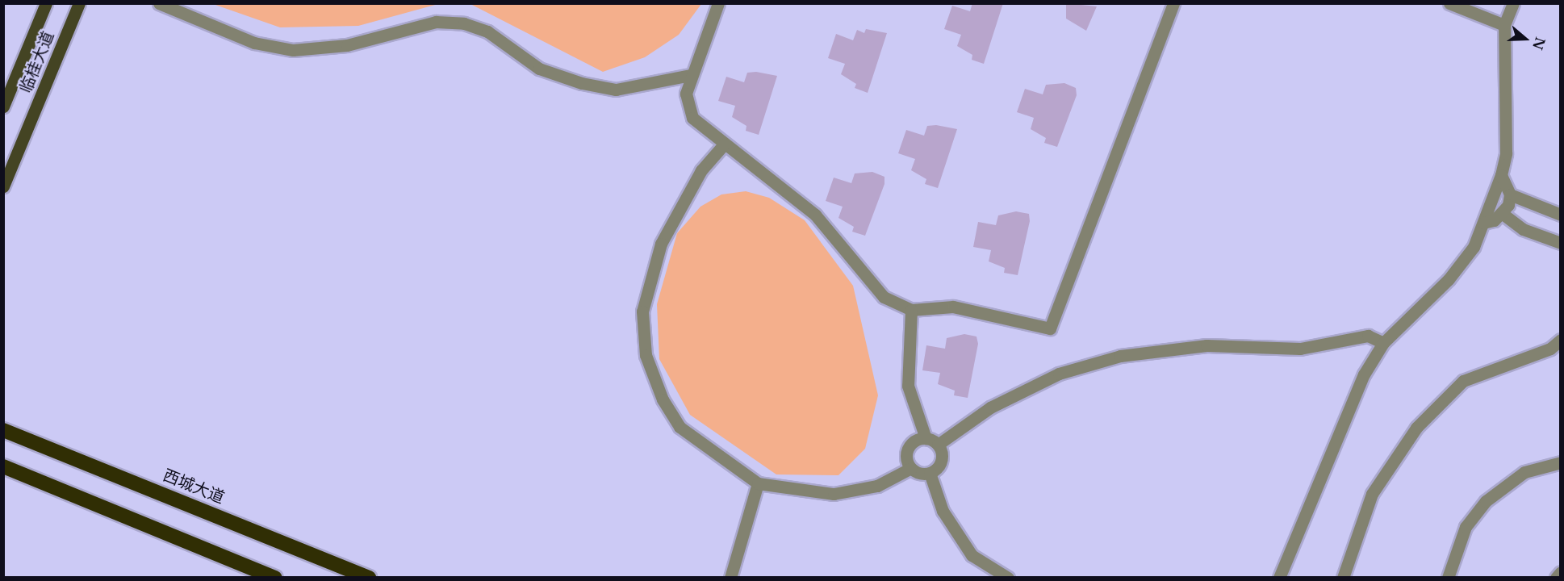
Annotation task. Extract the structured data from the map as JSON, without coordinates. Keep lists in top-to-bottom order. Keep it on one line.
{"streets":{"highway":["西城大道"],"main road":["临桂大道"]},"north":"right"}
